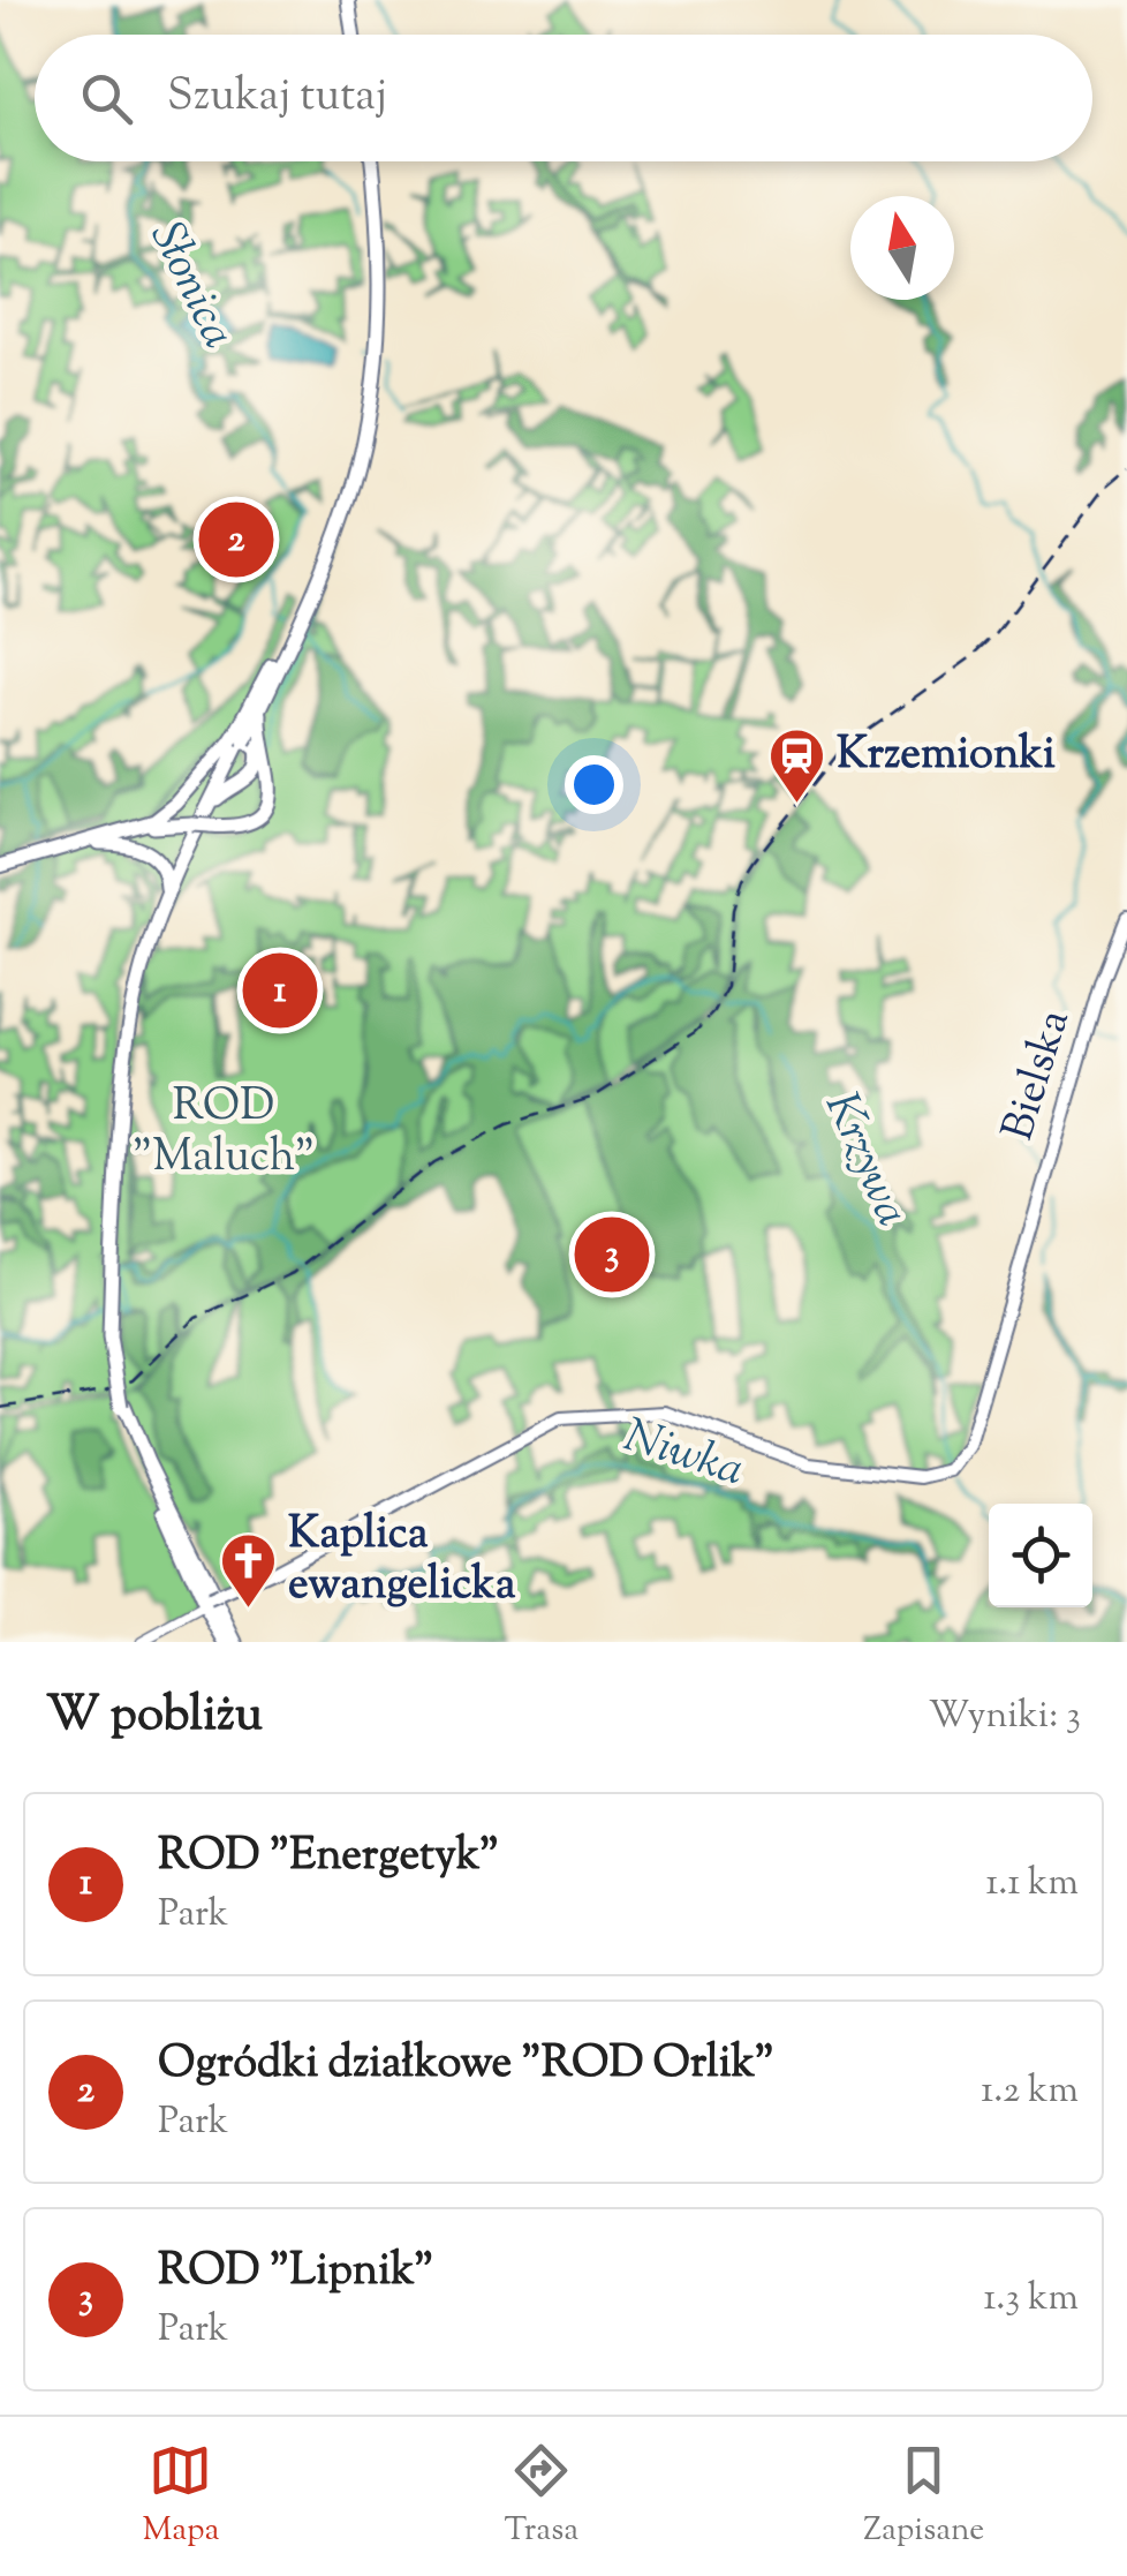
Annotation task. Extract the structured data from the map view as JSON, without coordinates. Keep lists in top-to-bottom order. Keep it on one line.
{"streets":{"main road":["Bielska"]},"water":["Słonica","Krzywa","Niwka"],"parks":["ROD \"Maluch\""],"places":{"station":["Krzemionki"],"church":["Kaplica ewangelicka"]},"north":"top","page":{"search":"Szukaj tutaj","pins":["2","1","3"],"heading":["W pobliżu","Wyniki: 3"],"list":[{"mark":"1","name":"ROD \"Energetyk\"","note":"Park","value":"1.1 km"},{"mark":"2","name":"Ogródki działkowe \"ROD Orlik\"","note":"Park","value":"1.2 km"},{"mark":"3","name":"ROD \"Lipnik\"","note":"Park","value":"1.3 km"}],"nav":["Mapa","Trasa","Zapisane"]}}
